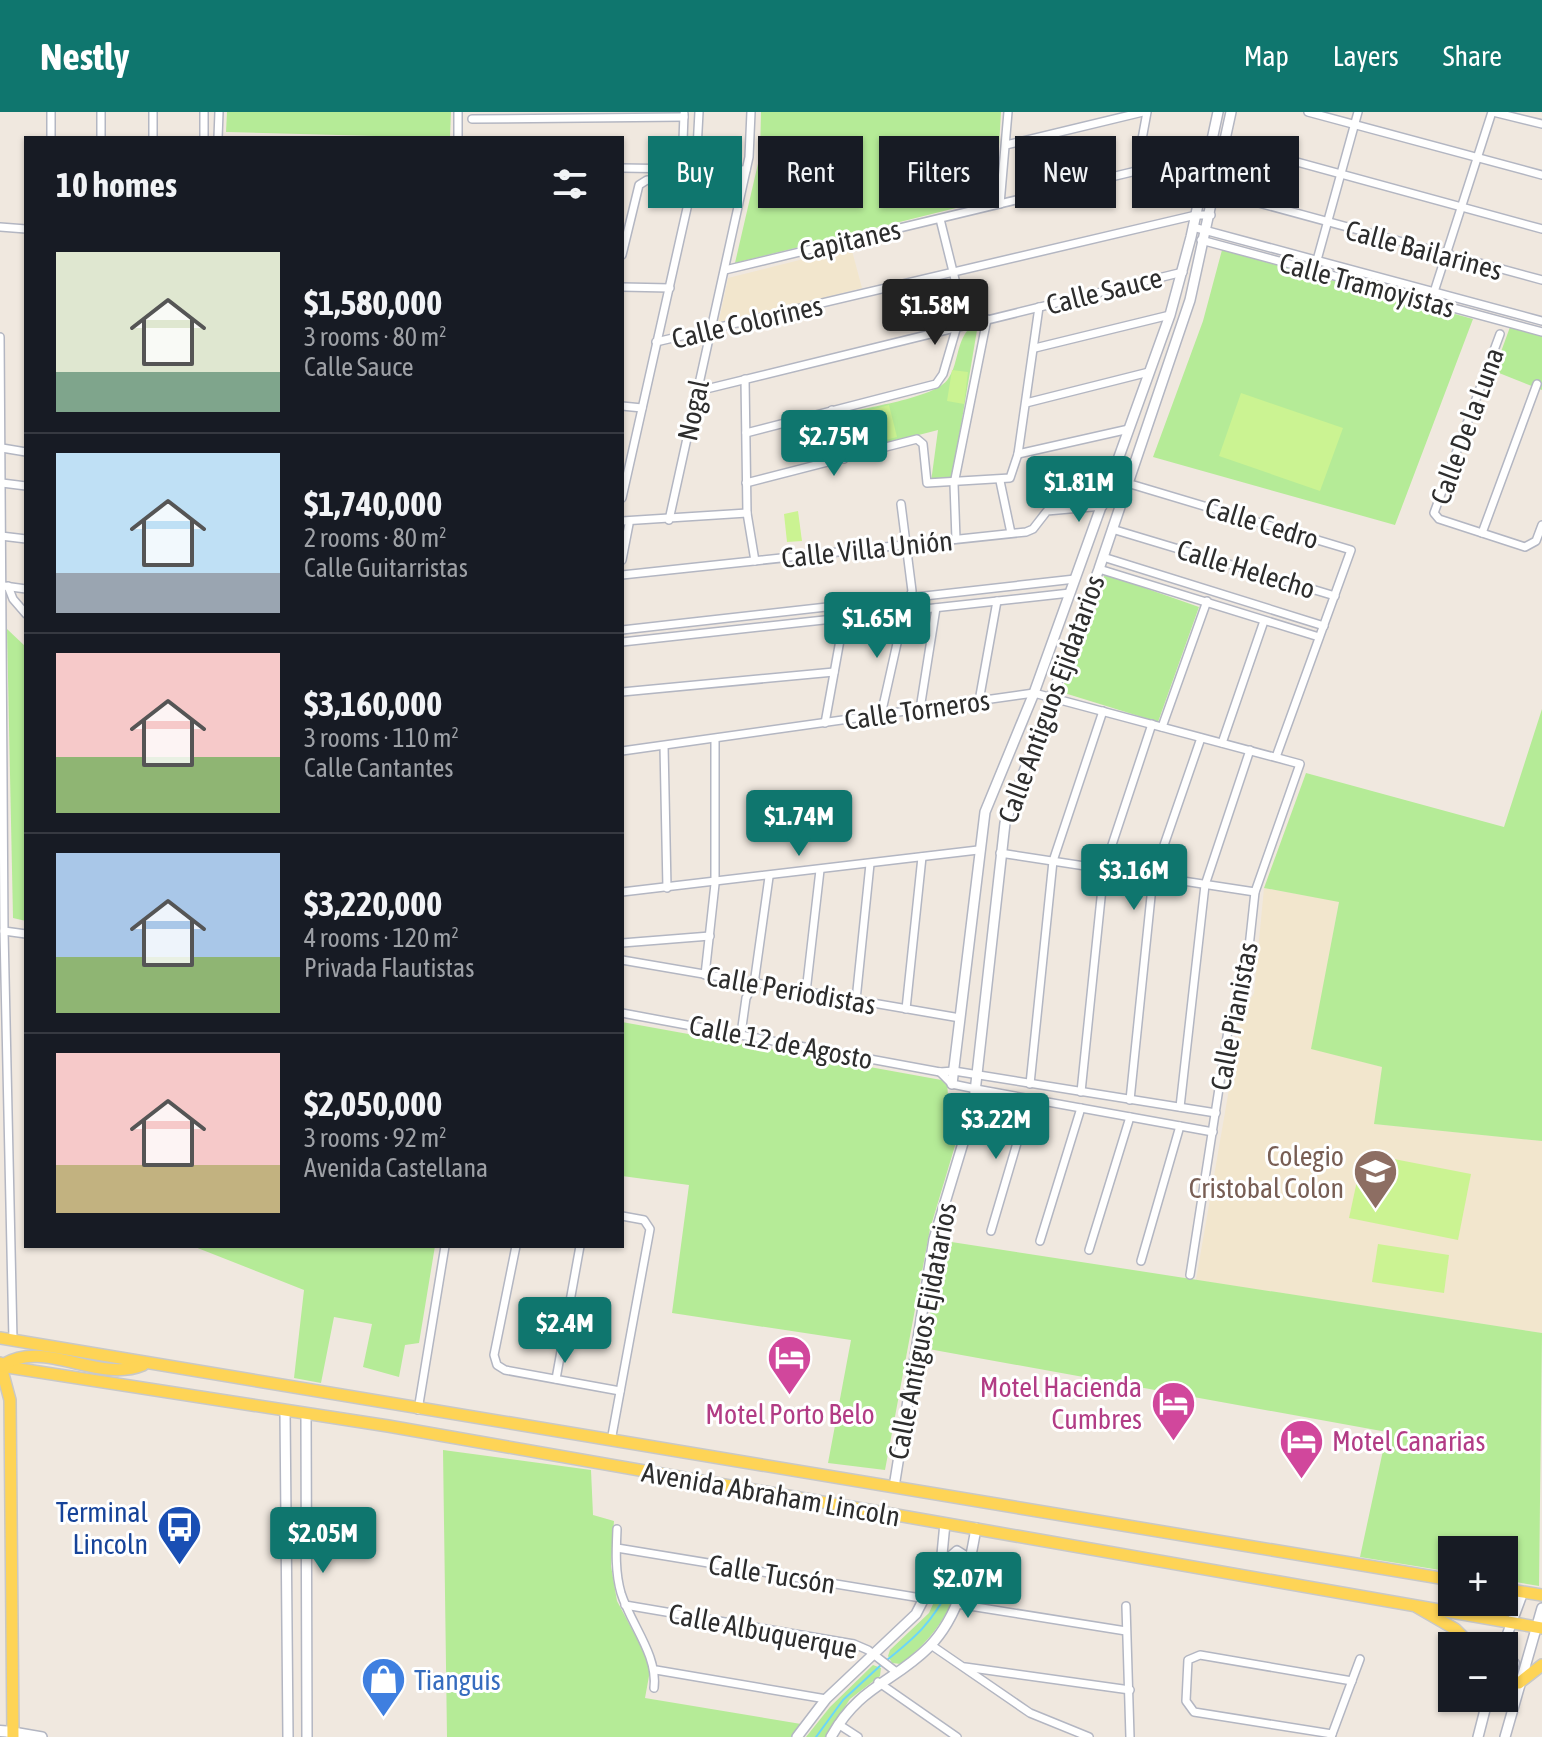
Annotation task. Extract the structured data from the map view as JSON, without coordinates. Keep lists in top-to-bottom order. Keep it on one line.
{"streets":{"main road":["Avenida Abraham Lincoln"],"street":["Capitanes","Calle Bailarines","Calle Tramoyistas","Calle Sauce","Calle Colorines","Nogal","Calle De la Luna","Calle Cedro","Calle Villa Unión","Calle Helecho","Calle Antiguos Ejidatarios","Calle Torneros","Calle Periodistas","Calle Pianistas","Calle 12 de Agosto","Calle Tucsón","Calle Albuquerque"]},"crossings":[["Capitanes","Nogal"],["Calle Tramoyistas","Calle Antiguos Ejidatarios"],["Calle Sauce","Nogal"],["Calle Sauce","Calle Antiguos Ejidatarios"],["Calle Colorines","Nogal"],["Calle Colorines","Calle Antiguos Ejidatarios"],["Calle Cedro","Calle Helecho"],["Calle Cedro","Calle Antiguos Ejidatarios"],["Calle Villa Unión","Calle Antiguos Ejidatarios"],["Calle Helecho","Calle Antiguos Ejidatarios"],["Calle Antiguos Ejidatarios","Calle Torneros"],["Calle Antiguos Ejidatarios","Calle Periodistas"],["Calle Antiguos Ejidatarios","Calle 12 de Agosto"],["Calle Torneros","Calle Pianistas"],["Calle Pianistas","Calle 12 de Agosto"]],"places":{"school or university":["Colegio Cristobal Colon"],"hotel":["Motel Porto Belo","Motel Hacienda Cumbres","Motel Canarias"],"bus stop":["Terminal Lincoln"],"shop":["Tianguis"]},"page":{"header":"Nestly","nav":["Map","Layers","Share"],"chip":["Buy","Rent","Filters","New","Apartment"],"heading":"10 homes","list":[{"name":"$1,580,000","note":"3 rooms · 80 m² · Calle Sauce"},{"name":"$1,740,000","note":"2 rooms · 80 m² · Calle Guitarristas"},{"name":"$3,160,000","note":"3 rooms · 110 m² · Calle Cantantes"},{"name":"$3,220,000","note":"4 rooms · 120 m² · Privada Flautistas"},{"name":"$2,050,000","note":"3 rooms · 92 m² · Avenida Castellana"}],"price":["$1.58M","$2.75M","$1.81M","$1.65M","$1.74M","$3.16M","$3.22M","$2.4M","$2.05M","$2.07M"],"map_buttons":["+","−"]}}
